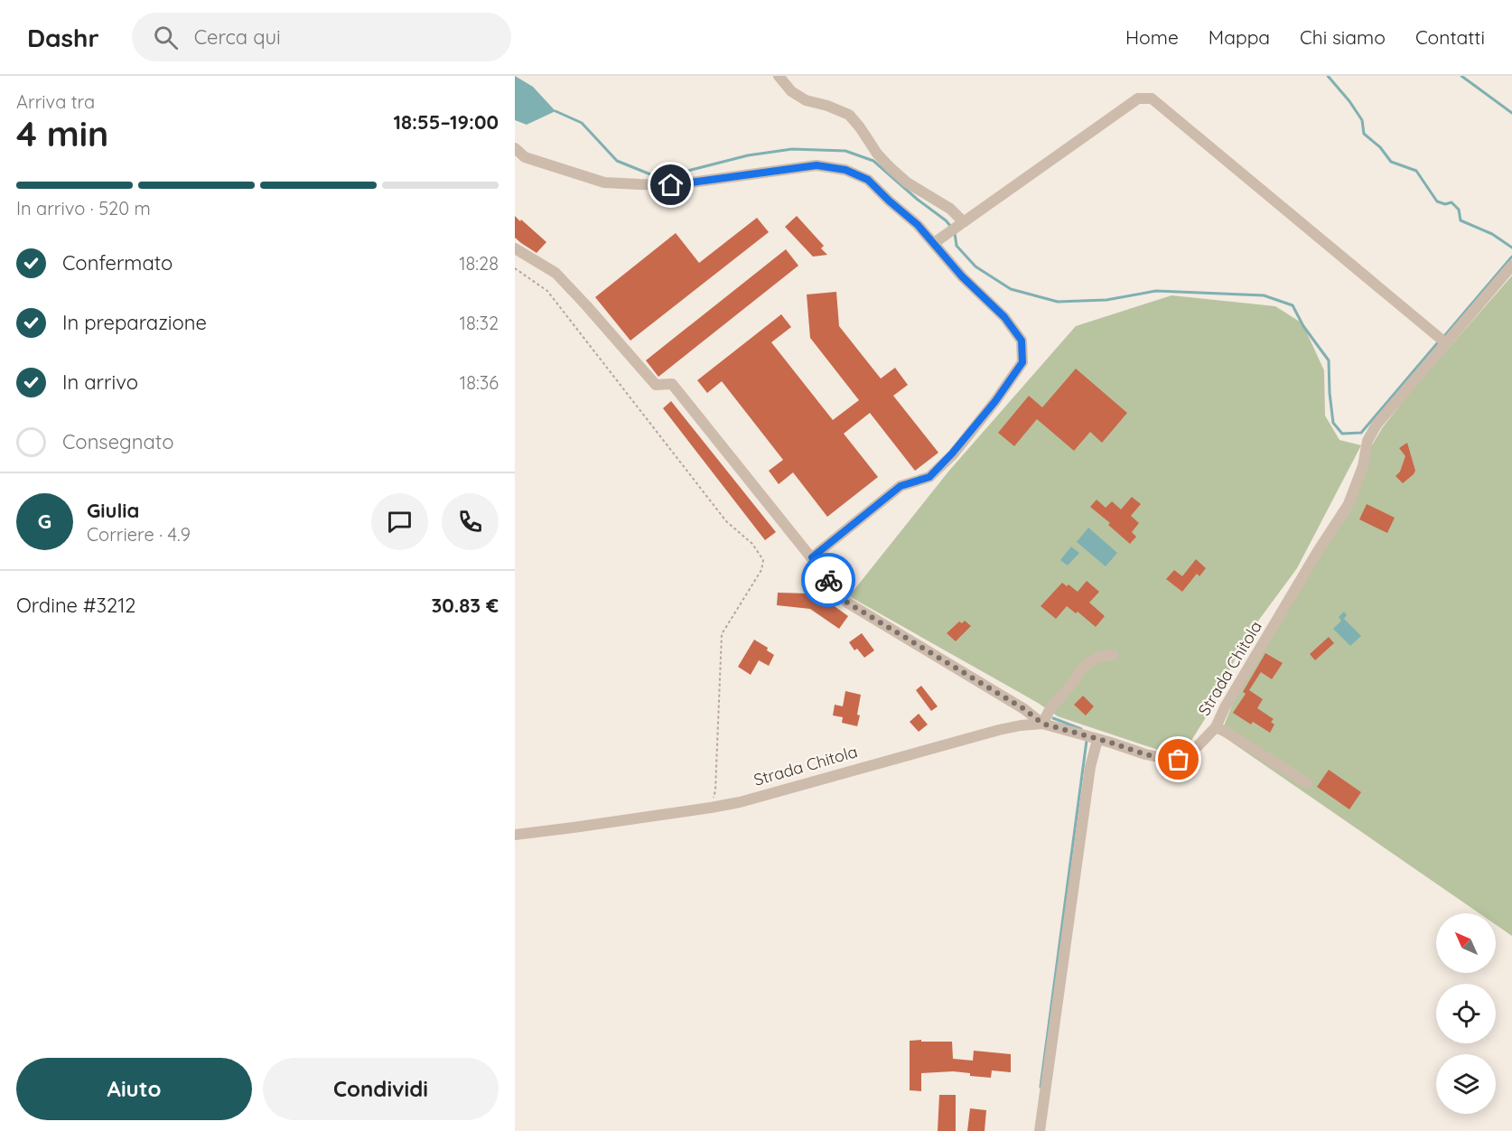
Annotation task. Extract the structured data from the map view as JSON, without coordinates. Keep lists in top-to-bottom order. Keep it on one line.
{"streets":{"street":["Strada Chitola"]},"north":"top left","page":{"header":"Dashr","search":"Cerca qui","nav":["Home","Mappa","Chi siamo","Contatti"],"heading":["4 min","Arriva tra","18:55–19:00"],"panel":["Giulia","Corriere · 4.9","Ordine #3212","30.83 €"],"bar":"In arrivo · 520 m","list":[["Confermato","18:28"],["In preparazione","18:32"],["In arrivo","18:36"],"Consegnato"],"round":"G","buttons":["Aiuto","Condividi"]}}
